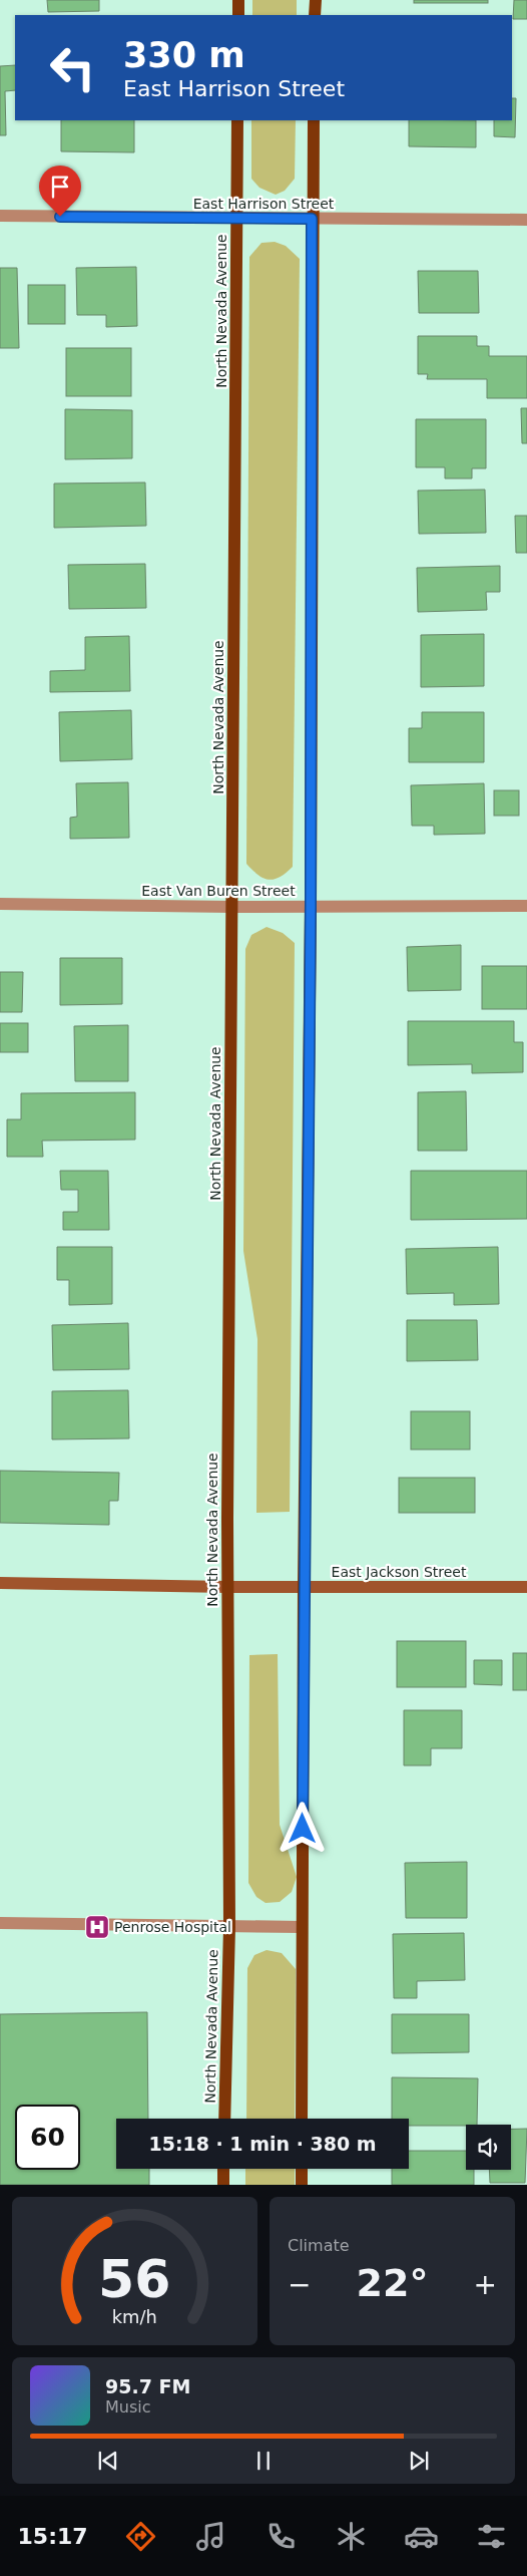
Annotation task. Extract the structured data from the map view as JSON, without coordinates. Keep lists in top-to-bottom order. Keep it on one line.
{"streets":{"main road":["North Nevada Avenue","East Jackson Street"],"street":["East Harrison Street","East Van Buren Street"]},"crossings":[["East Harrison Street","North Nevada Avenue"],["North Nevada Avenue","East Van Buren Street"],["North Nevada Avenue","East Jackson Street"]],"places":{"hospital":["Penrose Hospital"]},"page":{"turn":["330 m","East Harrison Street"],"limit":"60","trip":"15:18 · 1 min · 380 m","tile":"Climate","heat":["−","22°","+"],"song":["95.7 FM","Music"],"tabs":"15:17","gauge":["56","km/h"]}}
